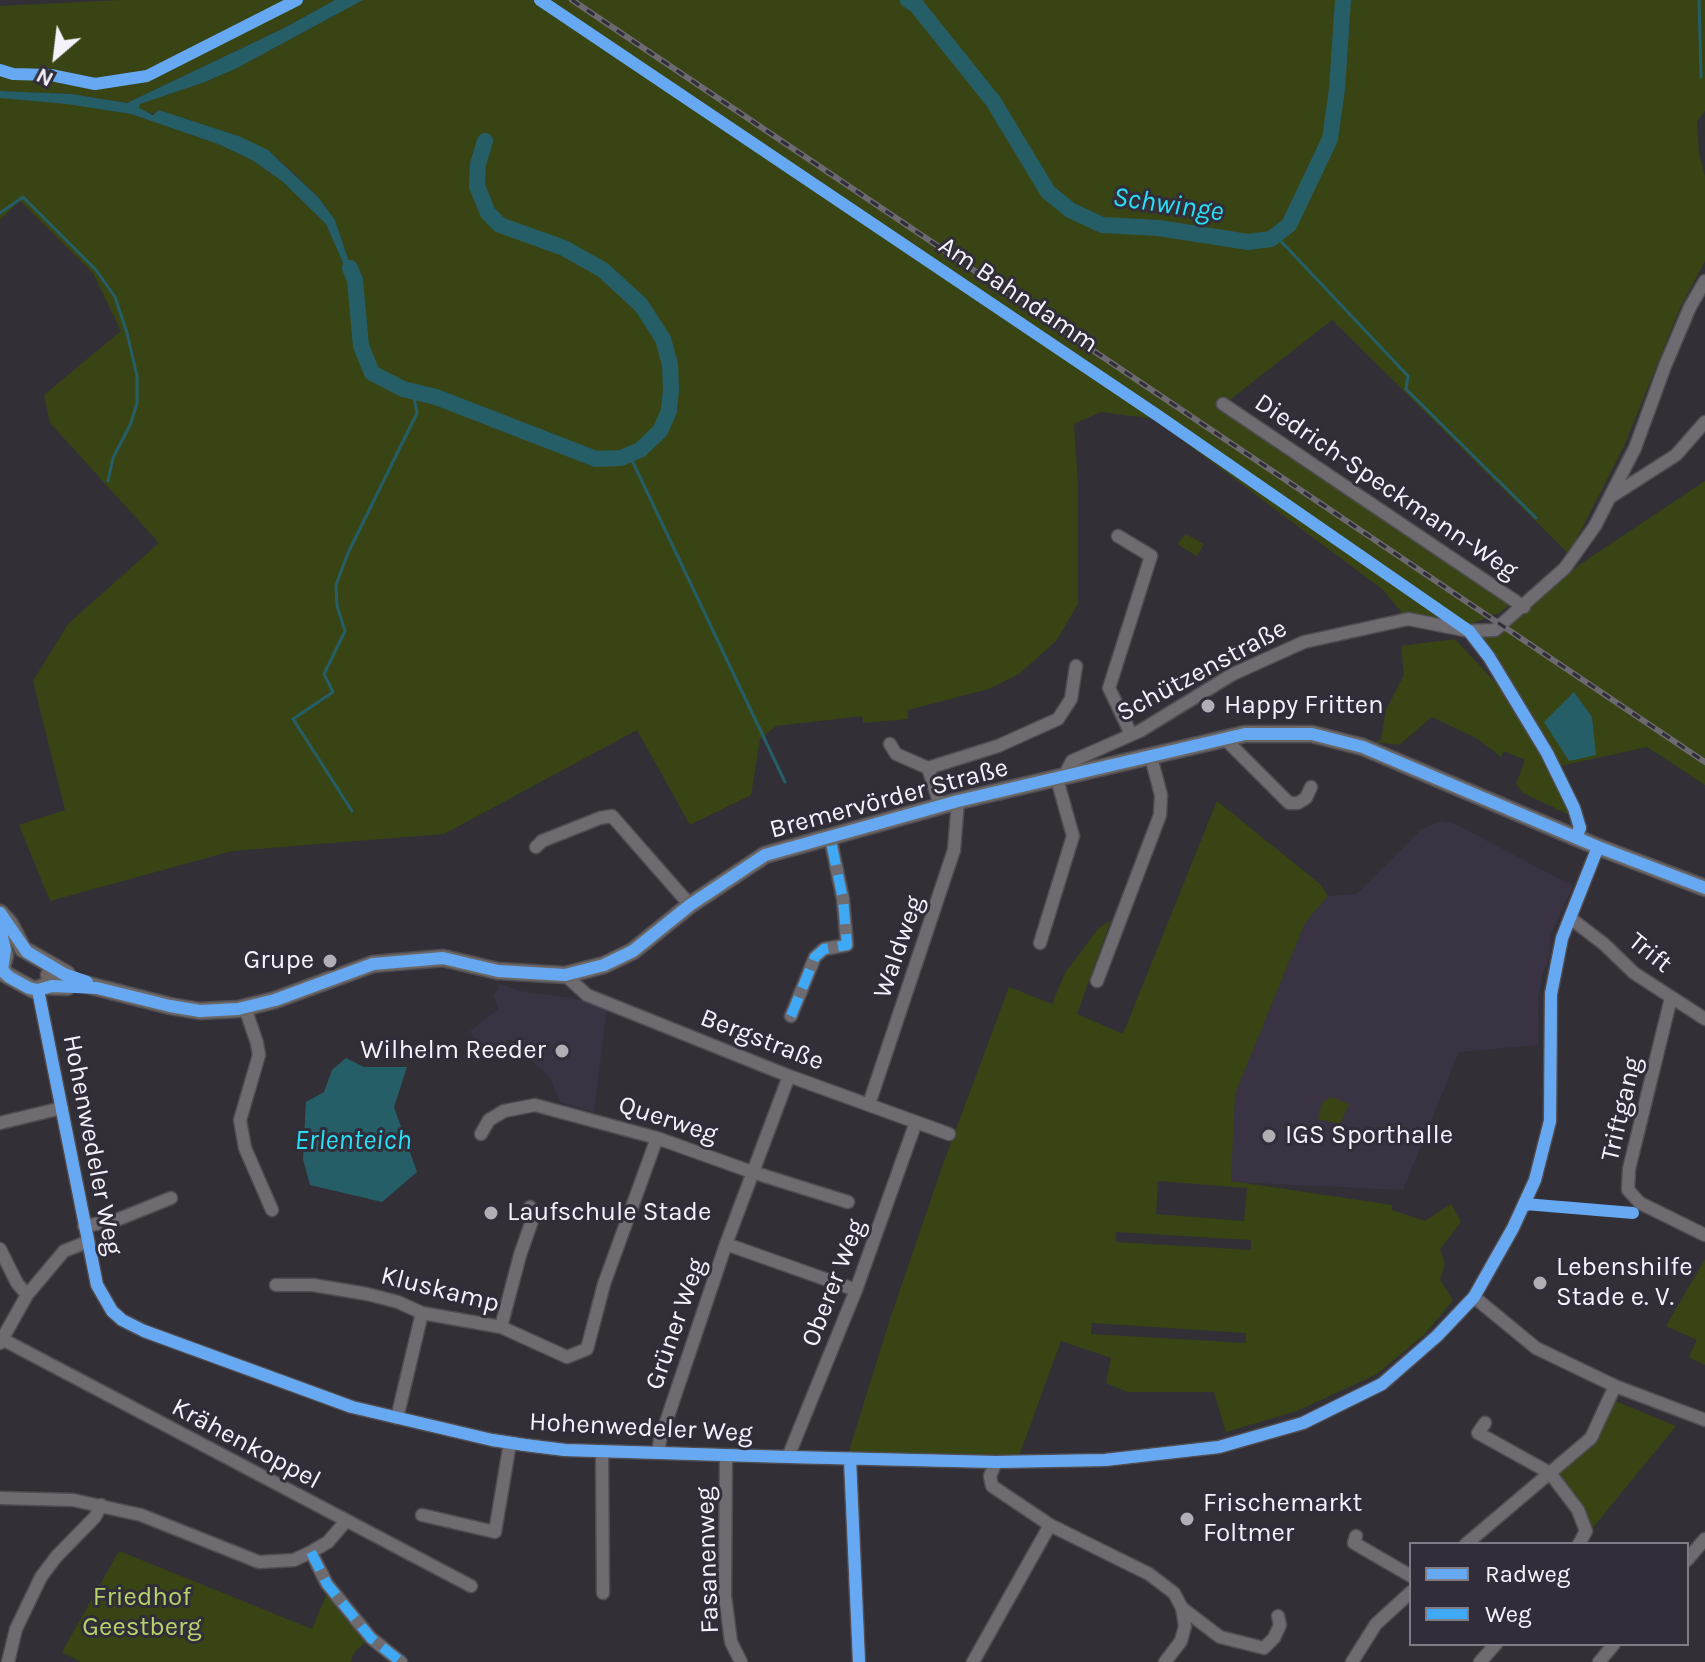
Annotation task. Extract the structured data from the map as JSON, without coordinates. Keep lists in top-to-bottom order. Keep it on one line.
{"streets":{"main road":["Bremervörder Straße"],"street":["Diedrich-Speckmann-Weg","Schützenstraße","Waldweg","Trift","Bergstraße","Triftgang","Querweg","Hohenwedeler Weg","Oberer Weg","Kluskamp","Grüner Weg","Krähenkoppel","Fasanenweg"],"cycle path":["Am Bahndamm"]},"crossings":[["Schützenstraße","Bremervörder Straße"],["Bremervörder Straße","Waldweg"],["Bremervörder Straße","Bergstraße"],["Bremervörder Straße","Hohenwedeler Weg"],["Waldweg","Bergstraße"],["Trift","Triftgang"],["Trift","Hohenwedeler Weg"],["Bergstraße","Oberer Weg"],["Bergstraße","Grüner Weg"],["Querweg","Kluskamp"],["Querweg","Grüner Weg"],["Hohenwedeler Weg","Oberer Weg"],["Hohenwedeler Weg","Grüner Weg"],["Hohenwedeler Weg","Fasanenweg"]],"water":["Schwinge","Erlenteich"],"parks":["Friedhof Geestberg"],"places":["Happy Fritten","Grupe","Wilhelm Reeder","IGS Sporthalle","Laufschule Stade","Lebenshilfe Stade e. V.","Frischemarkt Foltmer"],"legend":["Radweg","Weg"],"north":"bottom left"}
